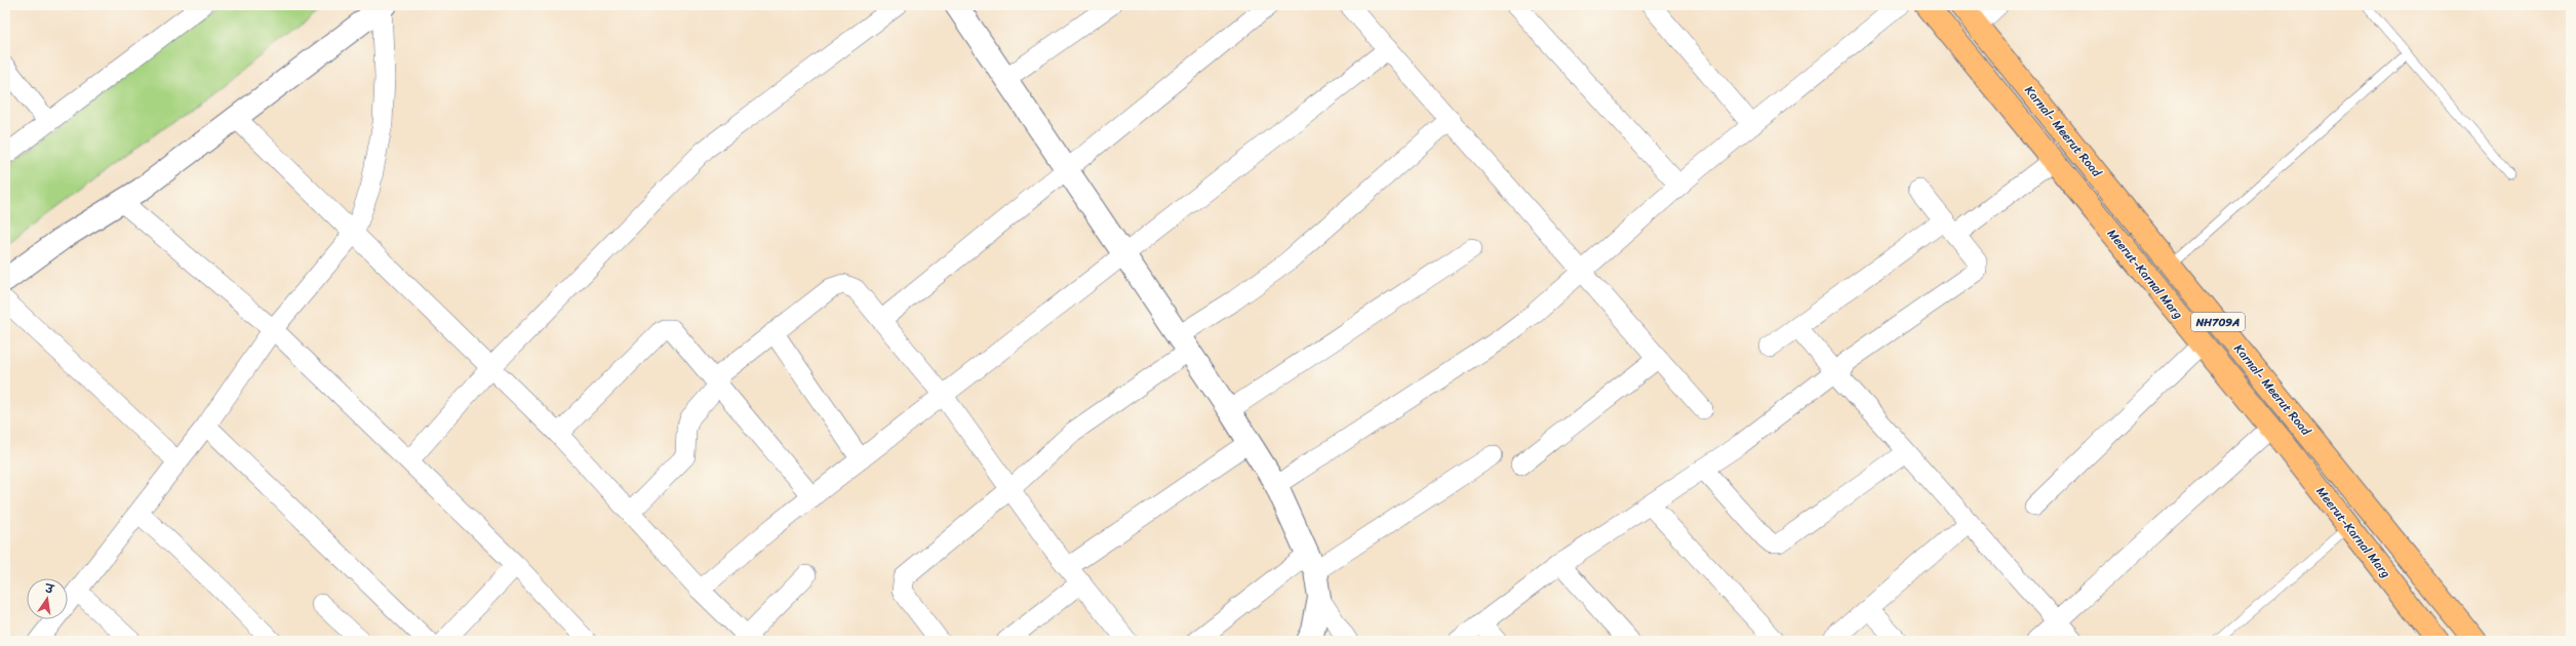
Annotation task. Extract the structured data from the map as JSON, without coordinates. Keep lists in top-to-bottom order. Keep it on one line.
{"streets":{"highway":["Karnal- Meerut Road","Meerut-Karnal Marg","NH709A"]},"north":"top"}
